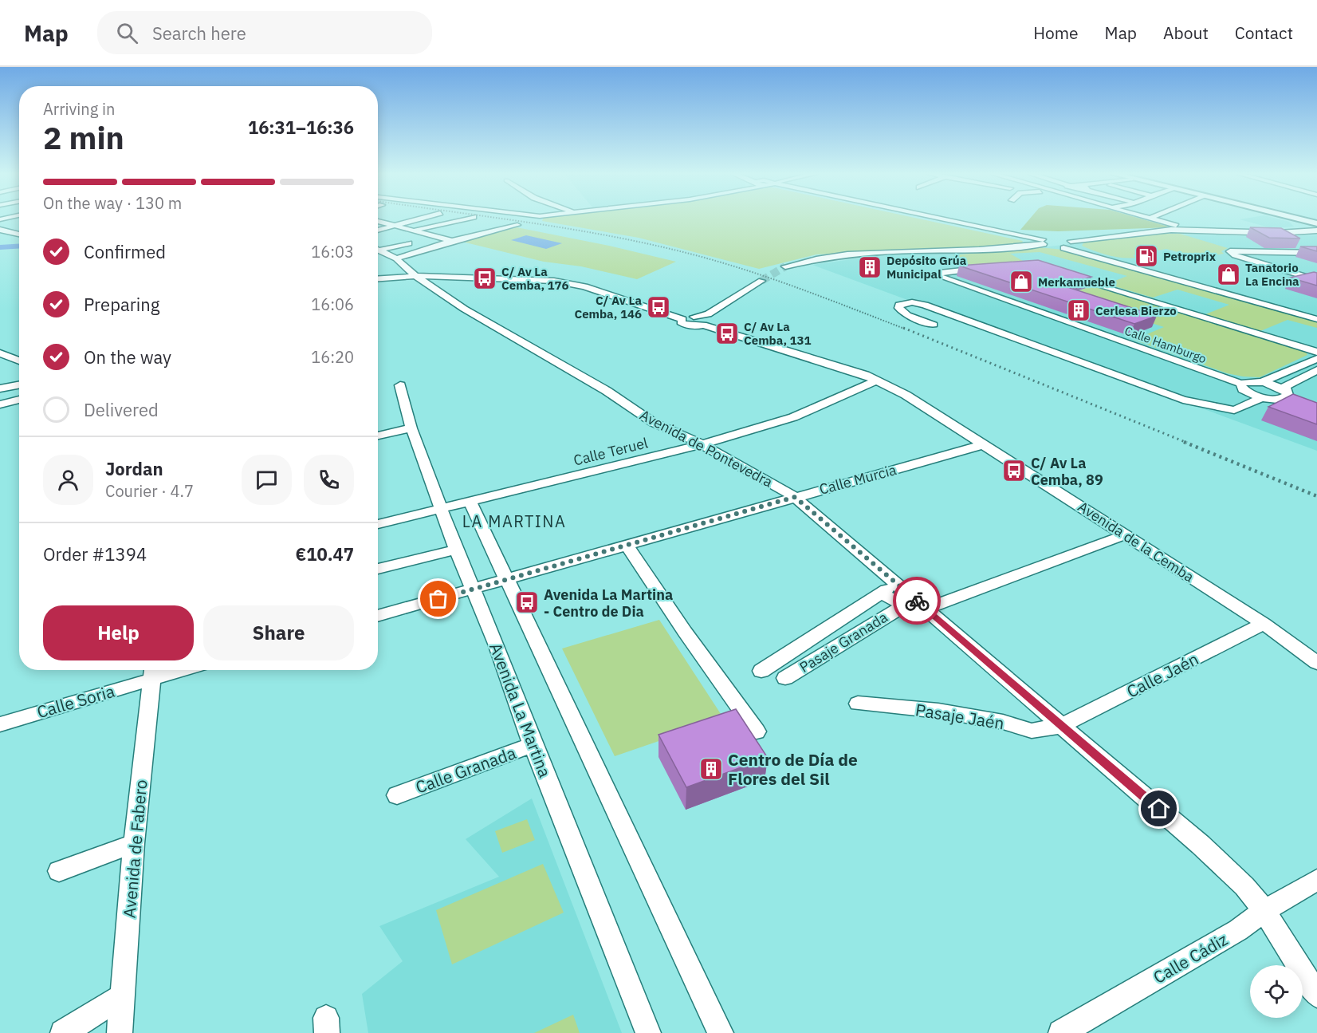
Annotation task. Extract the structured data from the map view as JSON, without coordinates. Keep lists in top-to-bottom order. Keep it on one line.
{"streets":{"street":["Calle Hamburgo","Avenida de Pontevedra","Calle Teruel","Calle Murcia","Avenida de la Cemba","Pasaje Granada","Calle Jaén","Calle Soria","Avenida La Martina","Pasaje Jaén","Calle Granada","Avenida de Fabero","Calle Cádiz"]},"crossings":[["Avenida de Pontevedra","Calle Teruel"],["Avenida de Pontevedra","Calle Murcia"],["Avenida de Pontevedra","Calle Jaén"],["Avenida de Pontevedra","Pasaje Jaén"],["Avenida de Pontevedra","Calle Cádiz"],["Calle Teruel","Avenida de la Cemba"],["Calle Teruel","Avenida La Martina"],["Calle Murcia","Avenida de la Cemba"],["Calle Murcia","Avenida La Martina"],["Avenida de la Cemba","Calle Jaén"],["Calle Jaén","Pasaje Jaén"],["Calle Soria","Avenida de Fabero"],["Avenida La Martina","Calle Granada"]],"districts":["LA MARTINA"],"places":{"fuel station":["Petroprix"],"building":["Depósito Grúa Municipal","Cerlesa Bierzo","Centro de Día de Flores del Sil"],"shop":["Tanatorio La Encina","Merkamueble"],"bus stop":["C/ Av La Cemba, 176","C/ Av La Cemba, 146","C/ Av La Cemba, 131","C/ Av La Cemba, 89","Avenida La Martina - Centro de Dia"]},"page":{"header":"Map","search":"Search here","nav":["Home","Map","About","Contact"],"heading":["2 min","Arriving in","16:31–16:36"],"panel":["Jordan","Courier · 4.7","Order #1394","€10.47"],"bar":"On the way · 130 m","list":[["Confirmed","16:03"],["Preparing","16:06"],["On the way","16:20"],"Delivered"],"buttons":["Help","Share"]}}
